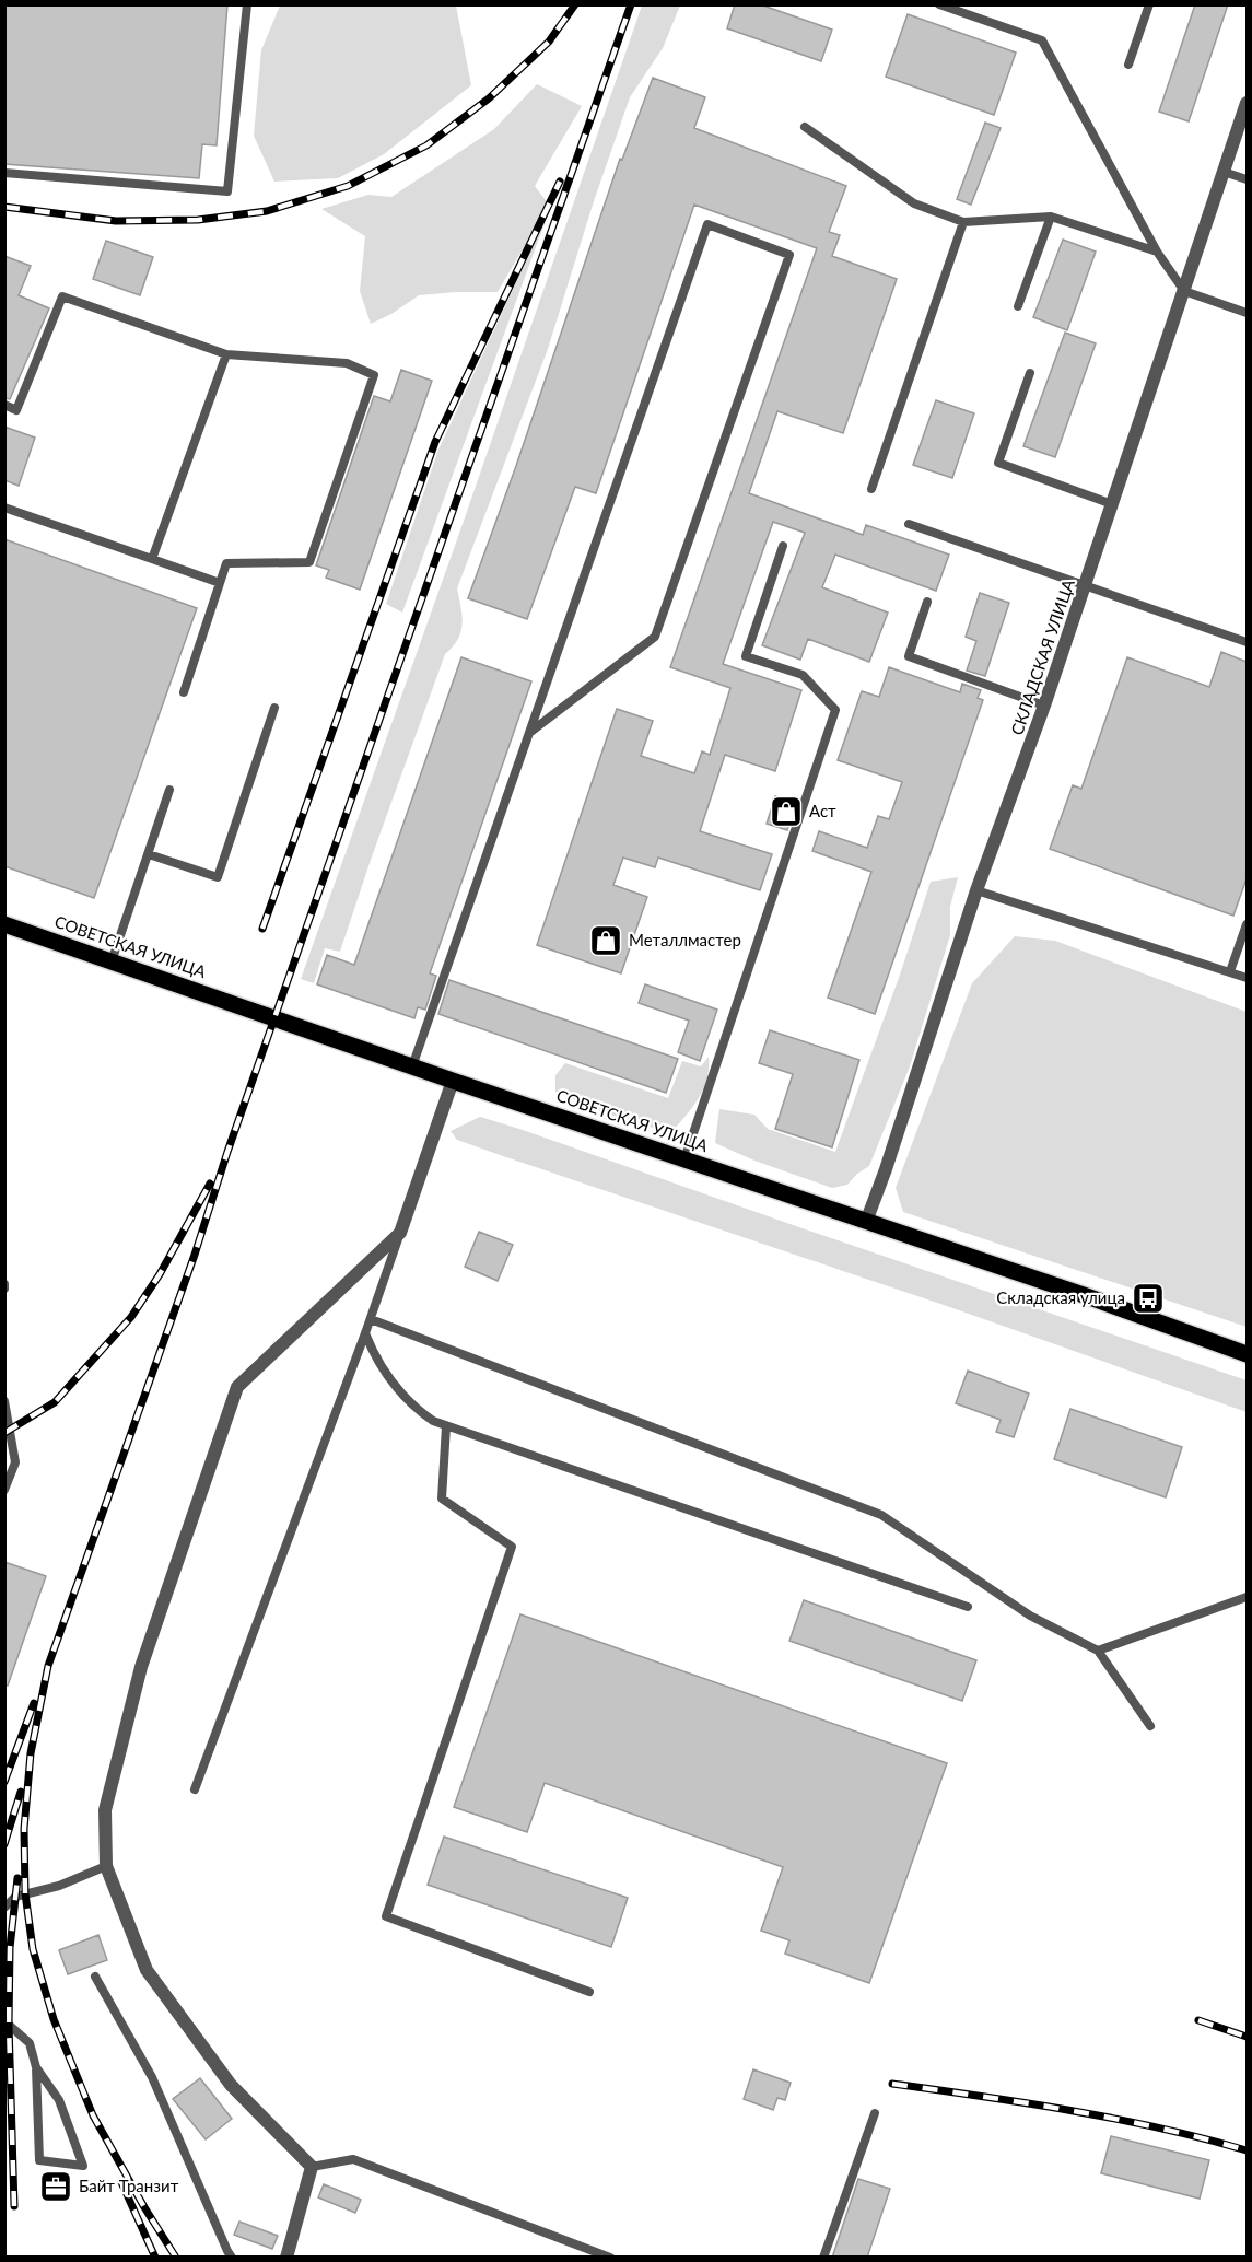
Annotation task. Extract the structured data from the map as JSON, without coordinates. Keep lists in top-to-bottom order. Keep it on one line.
{"streets":{"main road":["СОВЕТСКАЯ УЛИЦА"],"street":["СКЛАДСКАЯ УЛИЦА"]},"crossings":[["СКЛАДСКАЯ УЛИЦА","СОВЕТСКАЯ УЛИЦА"]],"places":{"shop":["Аст","Металлмастер"],"bus stop":["Складская улица"],"office":["Байт Транзит"]}}
